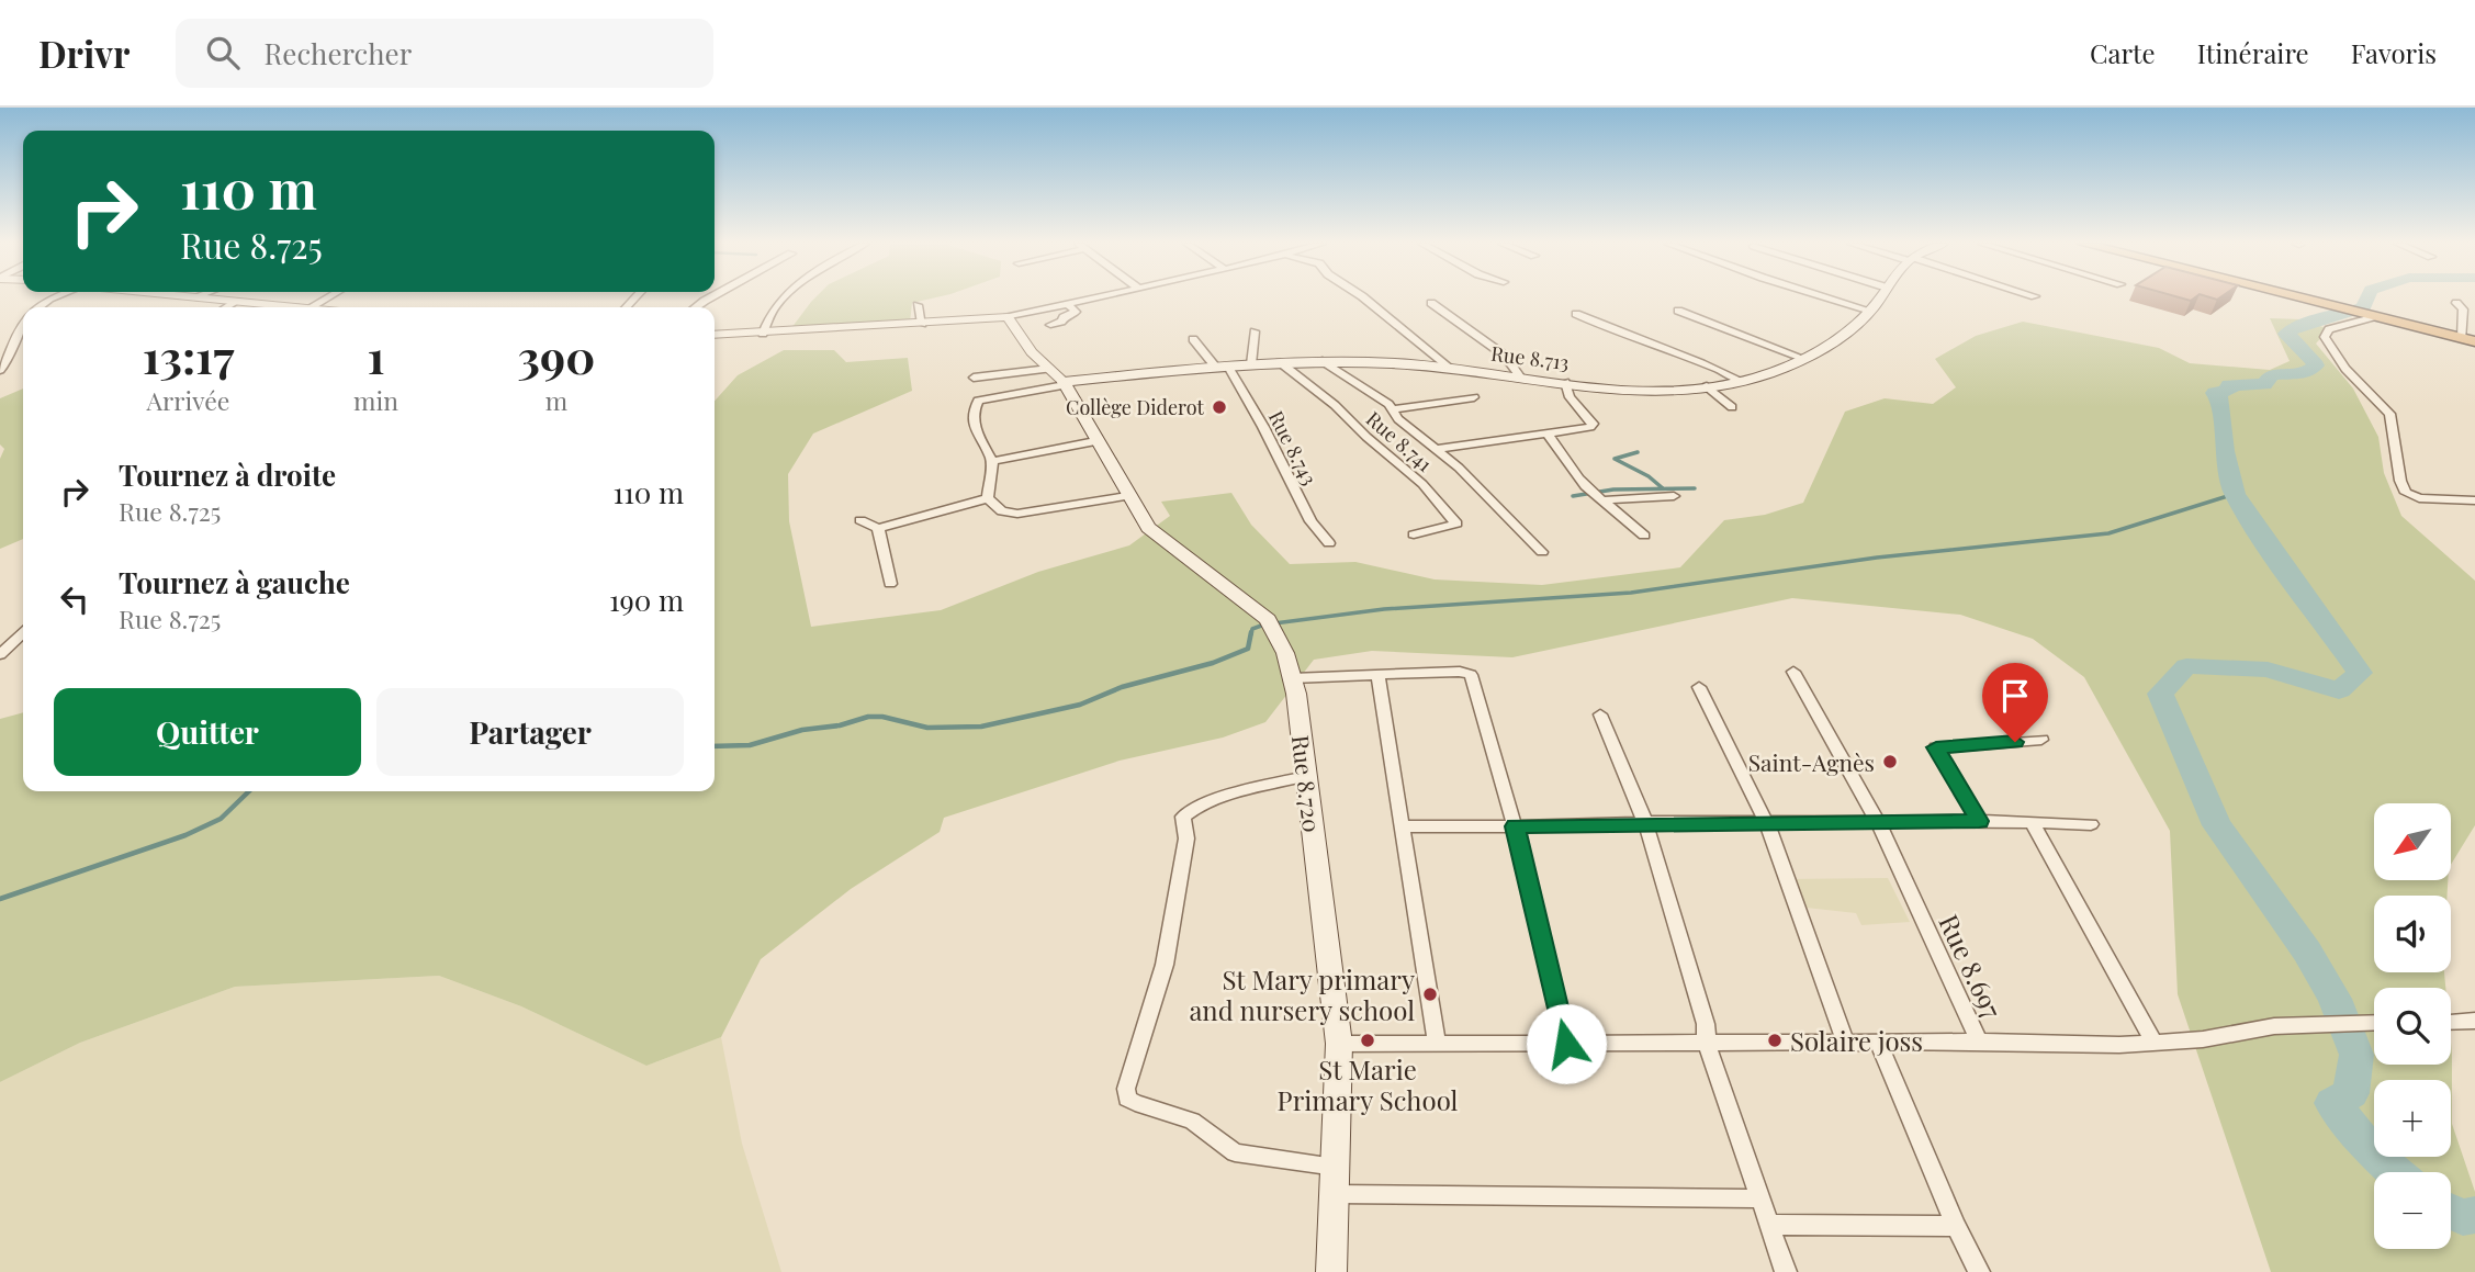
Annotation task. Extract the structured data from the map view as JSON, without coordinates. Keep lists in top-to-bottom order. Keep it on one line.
{"streets":{"main road":["Rue 8.713","Rue 8.720"],"street":["Rue 8.741","Rue 8.743","Rue 8.697"]},"crossings":[["Rue 8.713","Rue 8.741"],["Rue 8.713","Rue 8.743"],["Rue 8.713","Rue 8.720"],["Rue 8.720","Rue 8.697"]],"places":["Collège Diderot","Saint-Agnès","St Mary primary and nursery school","St Marie Primary School","Solaire joss"],"north":"bottom left","page":{"header":"Drivr","search":"Rechercher","nav":["Carte","Itinéraire","Favoris"],"turn":["110 m","Rue 8.725"],"eta":["13:17","Arrivée","1","min","390","m"],"list":[{"name":"Tournez à droite","note":"Rue 8.725","value":"110 m"},{"name":"Tournez à gauche","note":"Rue 8.725","value":"190 m"}],"buttons":["Quitter","Partager"],"map_buttons":["+","−"]}}
